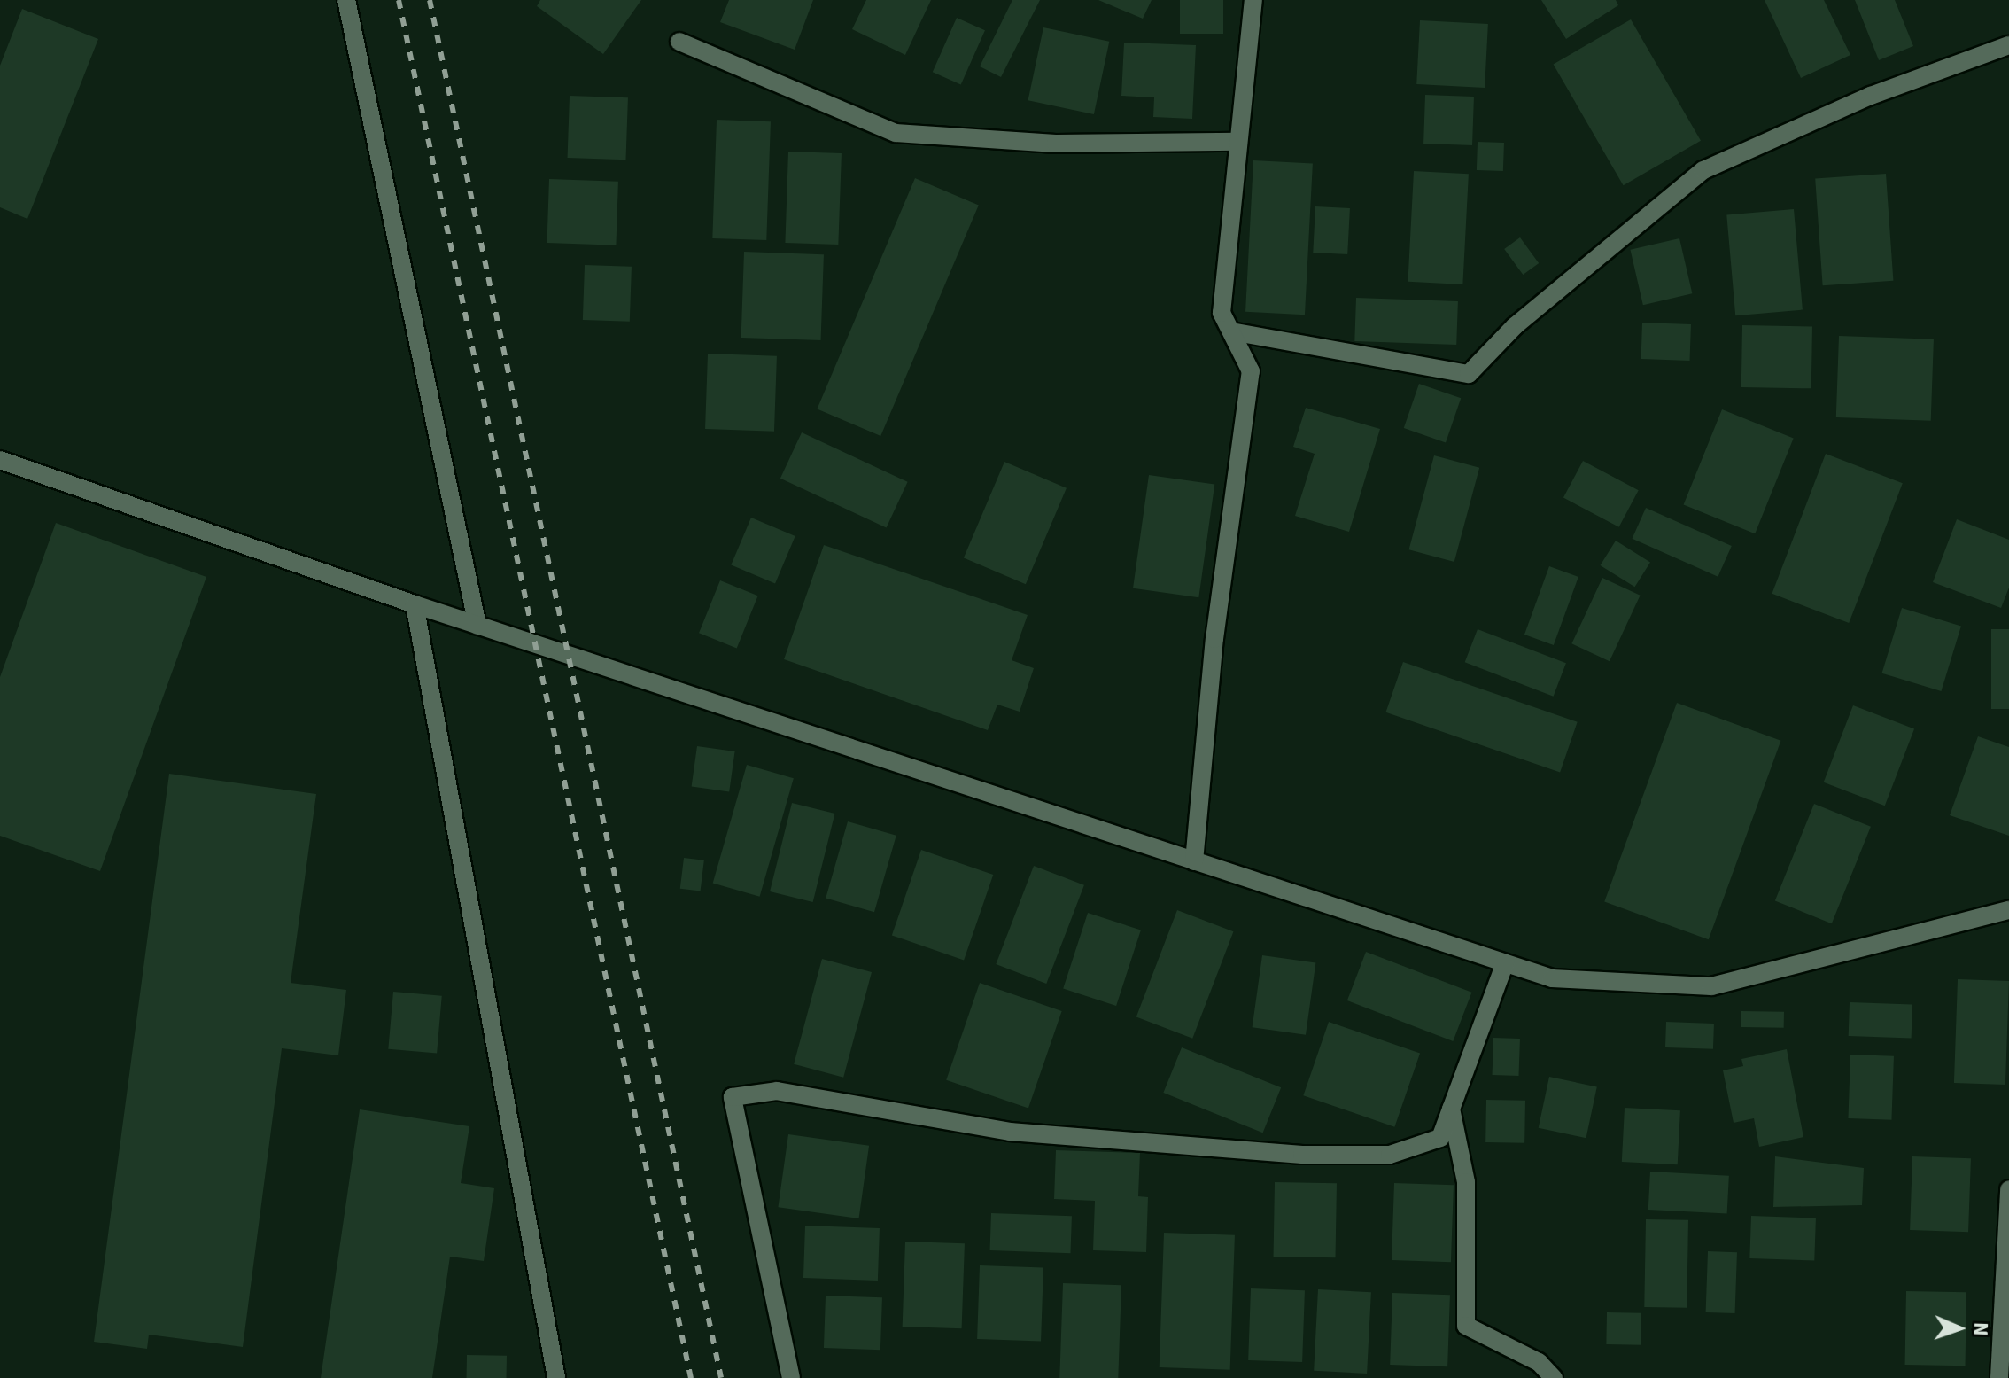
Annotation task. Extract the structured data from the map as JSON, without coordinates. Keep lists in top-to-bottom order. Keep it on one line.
{"north":"right"}
